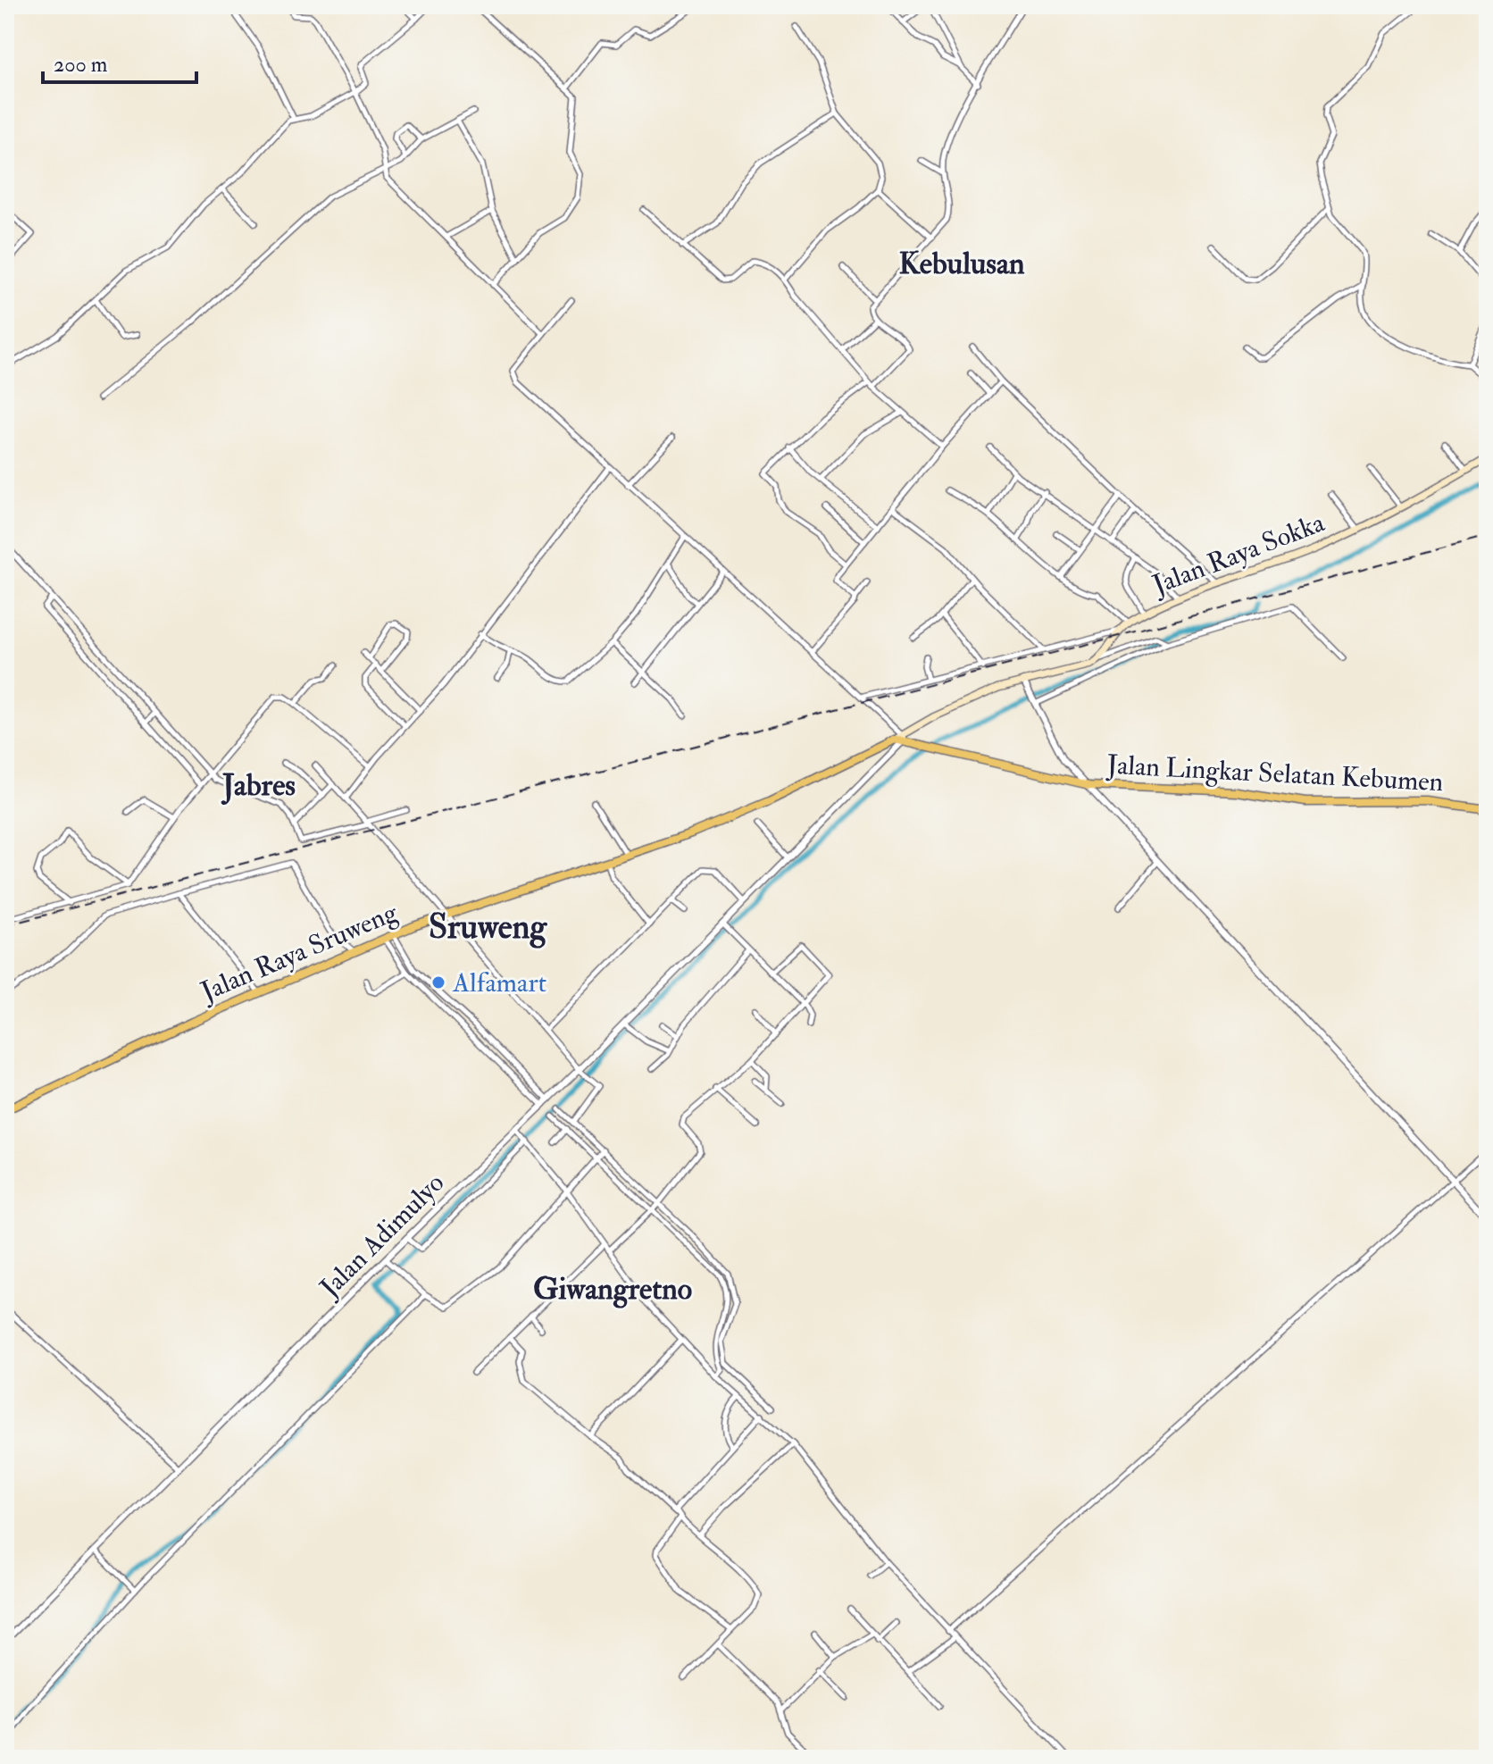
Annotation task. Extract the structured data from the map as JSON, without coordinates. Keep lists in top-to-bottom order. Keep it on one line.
{"streets":{"highway":["Jalan Lingkar Selatan Kebumen","Jalan Raya Sruweng"],"main road":["Jalan Raya Sokka"],"street":["Jalan Adimulyo"]},"crossings":[["Jalan Lingkar Selatan Kebumen","Jalan Raya Sruweng"],["Jalan Lingkar Selatan Kebumen","Jalan Adimulyo"],["Jalan Raya Sruweng","Jalan Adimulyo"]],"districts":["Kebulusan","Jabres","Sruweng","Giwangretno"],"places":["Alfamart"],"scale_bar":"200 m"}
